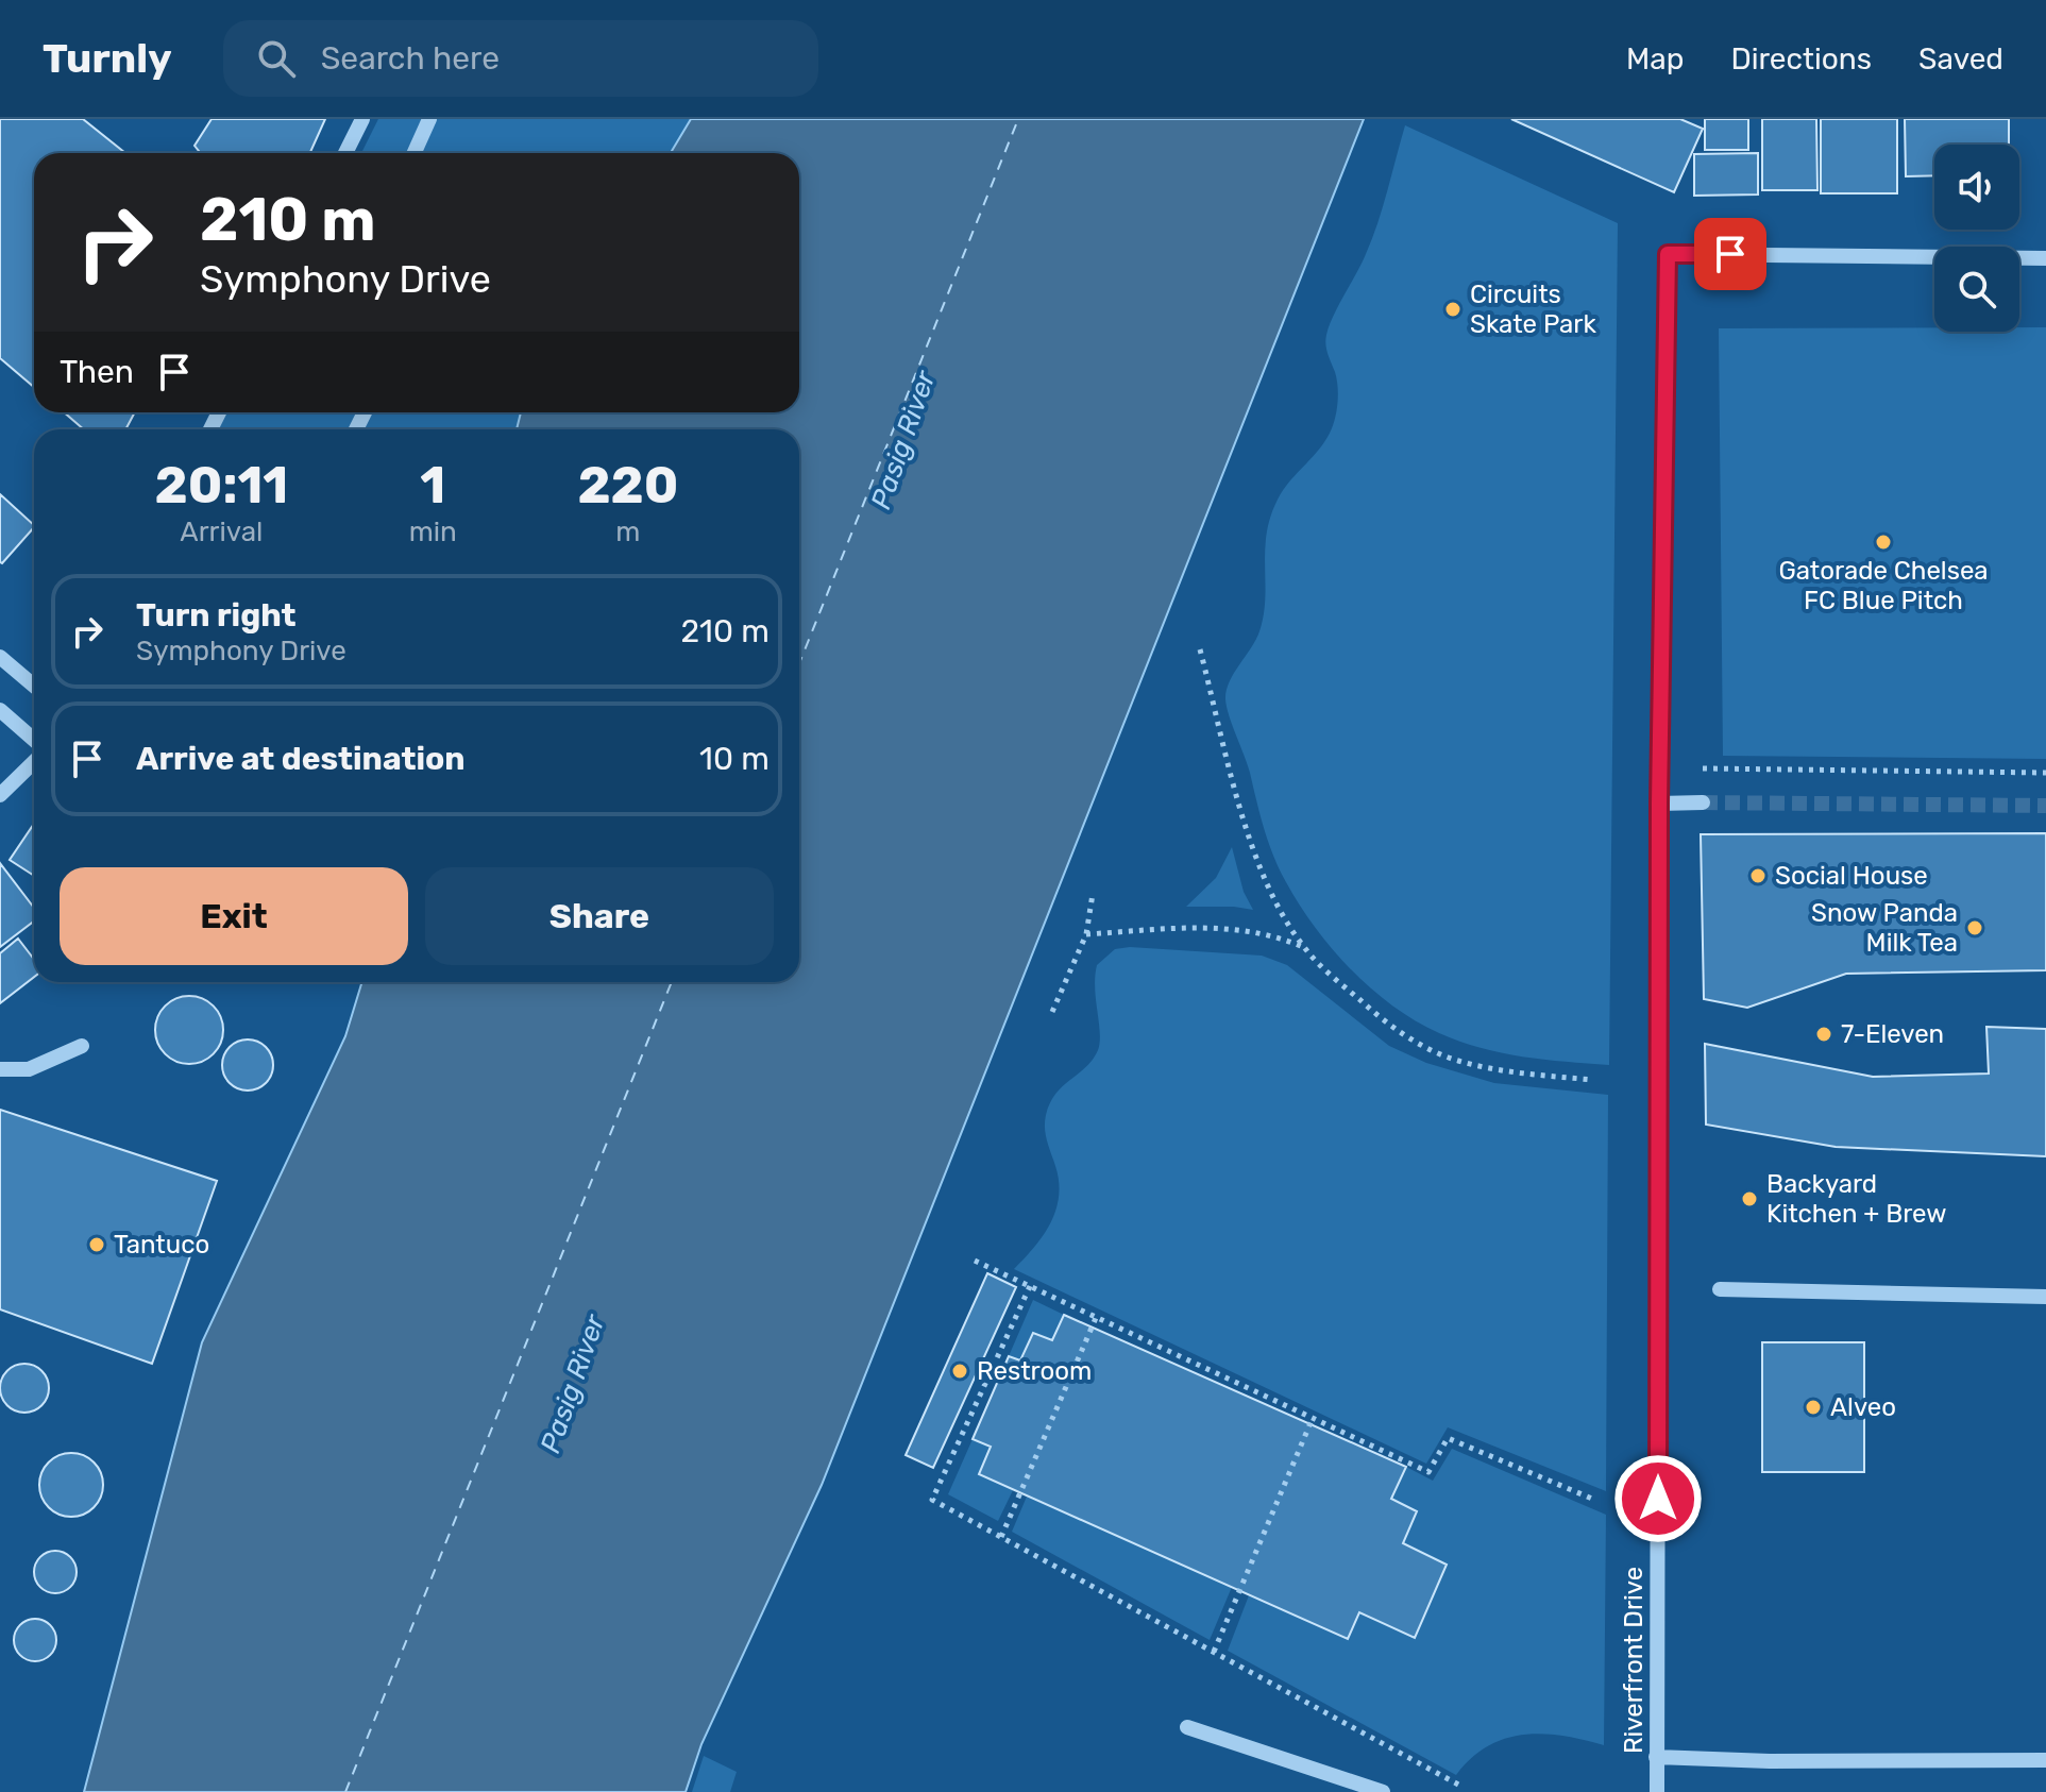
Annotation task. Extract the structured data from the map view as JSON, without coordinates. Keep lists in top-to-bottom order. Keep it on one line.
{"streets":{"street":["Riverfront Drive"]},"water":["Pasig River"],"places":["Circuits Skate Park","Gatorade Chelsea FC Blue Pitch","Social House","Snow Panda Milk Tea","7-Eleven","Backyard Kitchen + Brew","Tantuco","Restroom","Alveo"],"page":{"header":"Turnly","search":"Search here","nav":["Map","Directions","Saved"],"turn":["210 m","Symphony Drive"],"then":"Then","eta":["20:11","Arrival","1","min","220","m"],"list":[{"name":"Turn right","note":"Symphony Drive","value":"210 m"},{"name":"Arrive at destination","value":"10 m"}],"buttons":["Exit","Share"]}}
